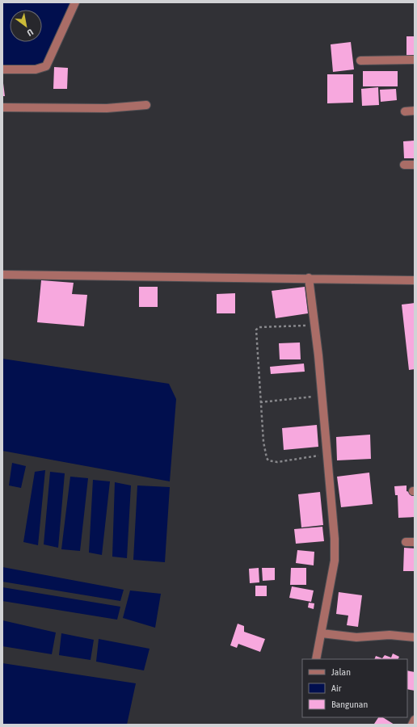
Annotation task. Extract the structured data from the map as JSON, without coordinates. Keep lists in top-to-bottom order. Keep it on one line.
{"legend":["Jalan","Air","Bangunan"],"north":"bottom right"}
